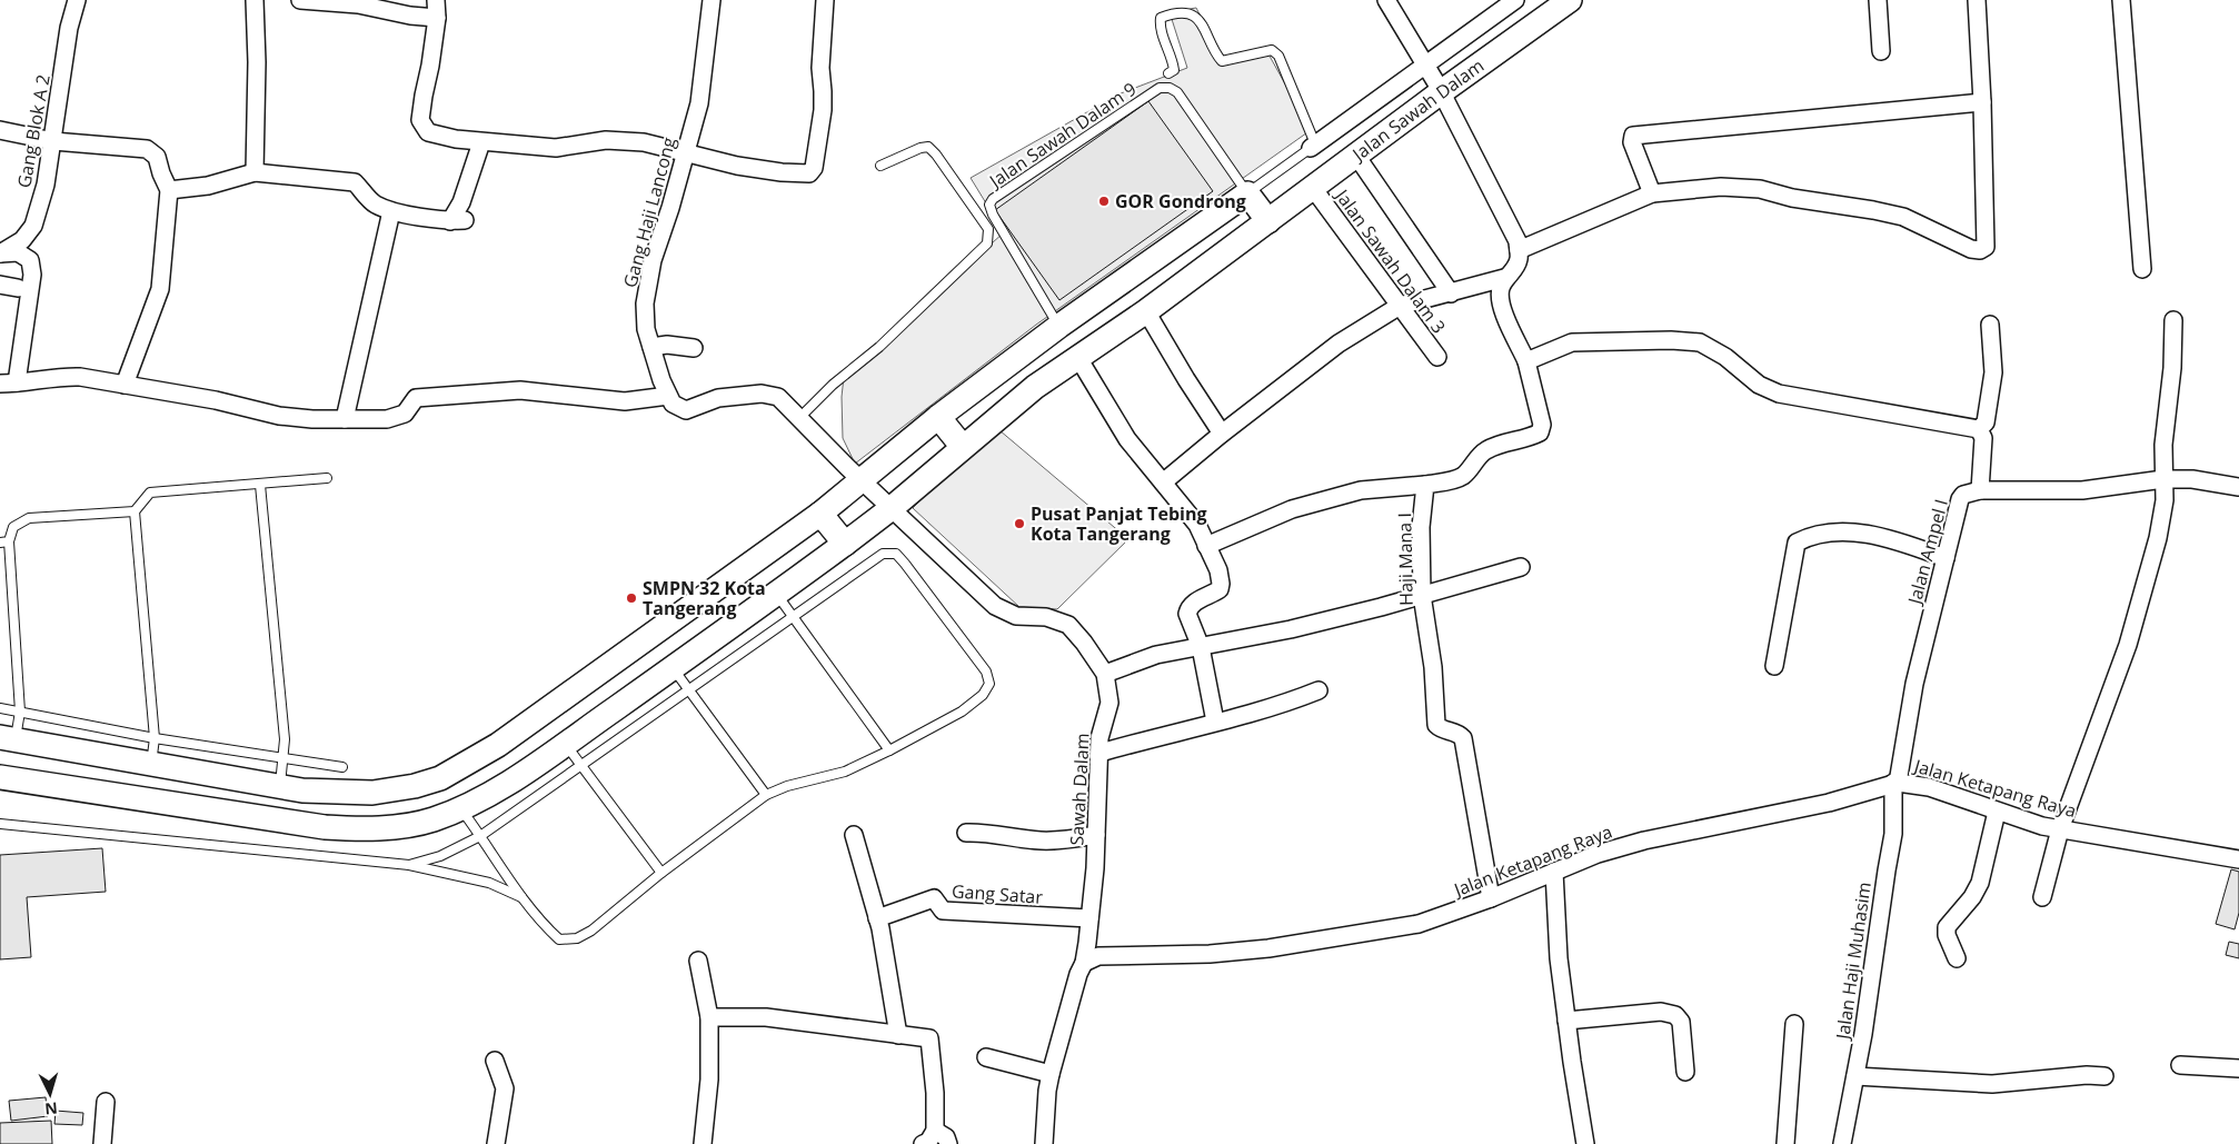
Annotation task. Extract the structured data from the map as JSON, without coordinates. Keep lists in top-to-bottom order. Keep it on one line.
{"streets":{"street":["Jalan Sawah Dalam","Gang Blok A 2","Gang Haji Lancong","Jalan Sawah Dalam 3","Jalan Ampel I","Haji Mana I","Jalan Ketapang Raya","Sawah Dalam","Gang Satar","Jalan Haji Muhasim"],"lane":["Jalan Sawah Dalam 9"]},"crossings":[["Jalan Sawah Dalam","Jalan Sawah Dalam 9"],["Jalan Sawah Dalam","Jalan Sawah Dalam 3"],["Jalan Ampel I","Jalan Ketapang Raya"],["Jalan Ampel I","Jalan Haji Muhasim"],["Haji Mana I","Jalan Ketapang Raya"],["Jalan Ketapang Raya","Sawah Dalam"],["Jalan Ketapang Raya","Jalan Haji Muhasim"],["Sawah Dalam","Gang Satar"]],"places":["GOR Gondrong","Pusat Panjat Tebing Kota Tangerang","SMPN 32 Kota Tangerang"],"north":"bottom"}
